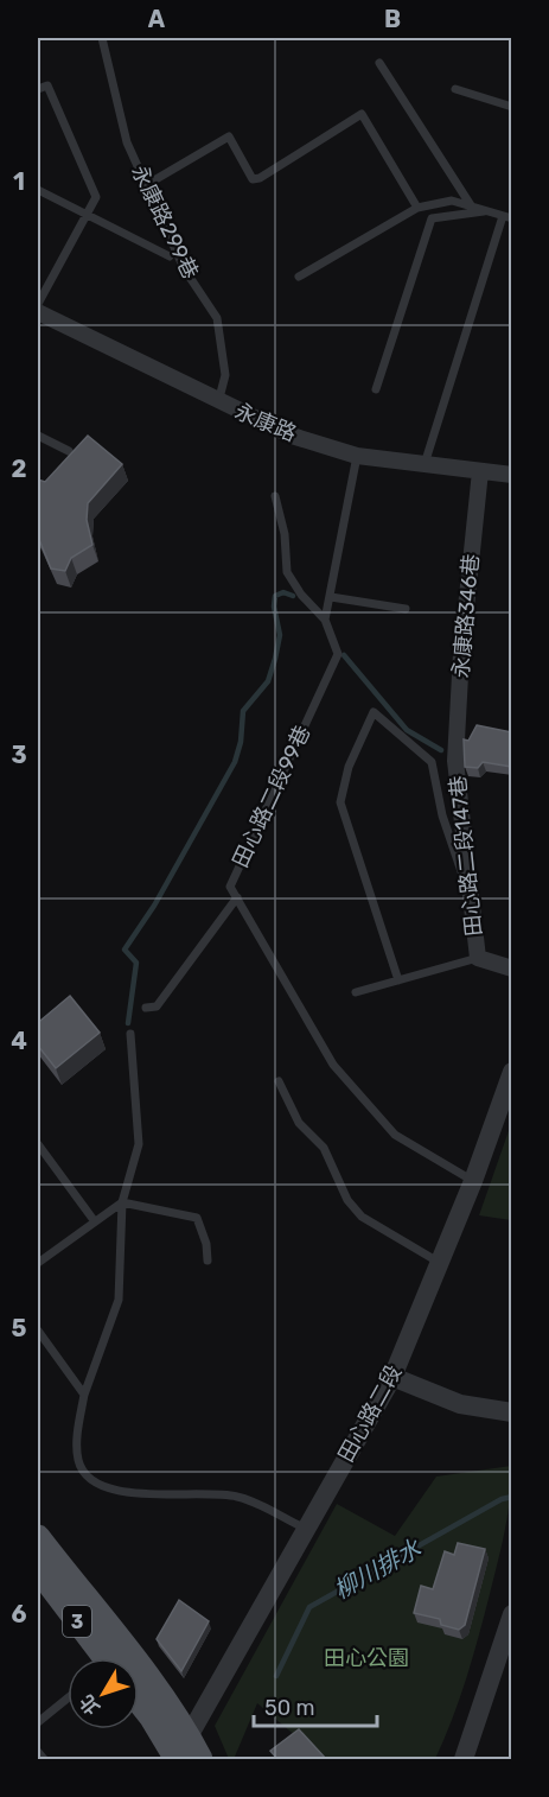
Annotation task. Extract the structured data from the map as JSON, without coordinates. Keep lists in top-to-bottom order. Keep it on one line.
{"streets":{"main road":["3"],"street":["永康路","永康路346巷","田心路二段147巷","田心路二段"],"lane":["永康路299巷","田心路二段99巷"]},"crossings":[["永康路299巷","永康路"],["永康路","永康路346巷"],["永康路346巷","田心路二段147巷"],["田心路二段99巷","田心路二段"],["田心路二段","3"]],"water":["柳川排水"],"parks":["田心公園"],"scale_bar":"50 m","north":"bottom left","grid":{"columns":["A","B"],"rows":["1","2","3","4","5","6"]}}
